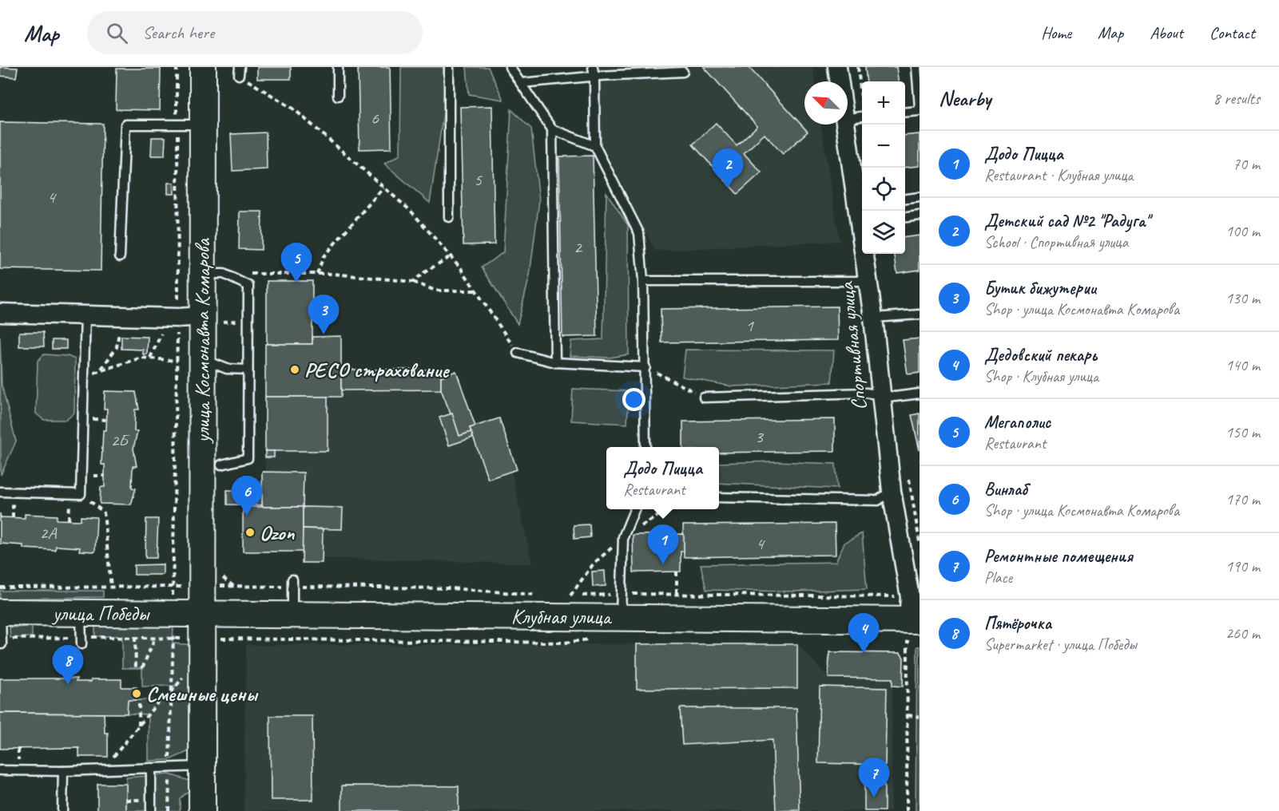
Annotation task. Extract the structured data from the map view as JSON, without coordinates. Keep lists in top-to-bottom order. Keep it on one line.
{"streets":{"street":["улица Космонавта Комарова","Спортивная улица","улица Победы","Клубная улица"]},"crossings":[["улица Космонавта Комарова","улица Победы"],["улица Космонавта Комарова","Клубная улица"],["Спортивная улица","Клубная улица"],["улица Победы","Клубная улица"]],"places":["РЕСО страхование","Ozon","Смешные цены"],"house_numbers":["6","5","4","2","1","3","2Б","2А","4"],"north":"top left","page":{"header":"Map","search":"Search here","nav":["Home","Map","About","Contact"],"heading":["Nearby","8 results"],"map_buttons":["+","−"],"list":[{"mark":"1","name":"Додо Пицца","note":"Restaurant · Клубная улица","value":"70 m"},{"mark":"2","name":"Детский сад №2 \"Радуга\"","note":"School · Спортивная улица","value":"100 m"},{"mark":"3","name":"Бутик бижутерии","note":"Shop · улица Космонавта Комарова","value":"130 m"},{"mark":"4","name":"Дедовский пекарь","note":"Shop · Клубная улица","value":"140 m"},{"mark":"5","name":"Мегаполис","note":"Restaurant","value":"150 m"},{"mark":"6","name":"Винлаб","note":"Shop · улица Космонавта Комарова","value":"170 m"},{"mark":"7","name":"Ремонтные помещения","note":"Place","value":"190 m"},{"mark":"8","name":"Пятёрочка","note":"Supermarket · улица Победы","value":"260 m"}],"pins":["2","5","3","6","1","4","8","7"],"popup":["Додо Пицца","Restaurant"]}}
